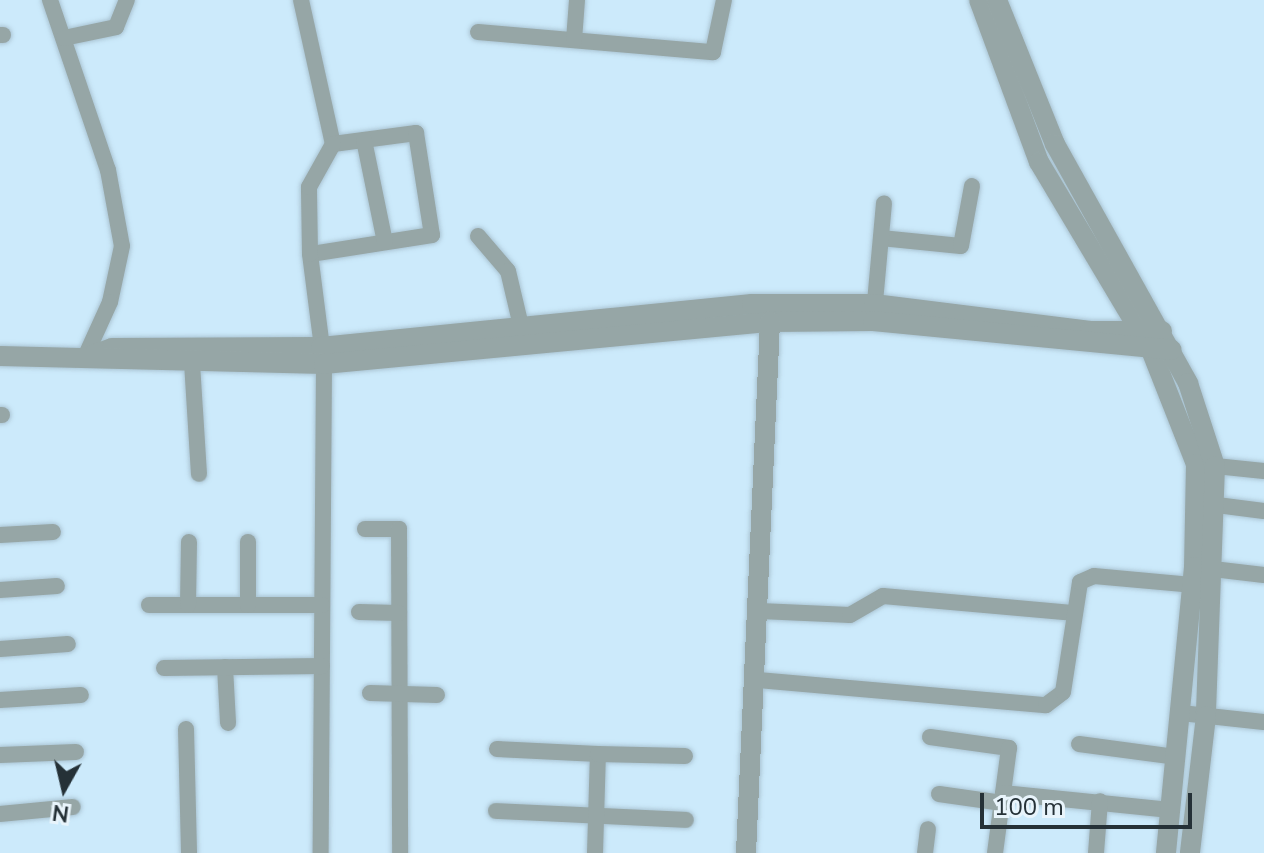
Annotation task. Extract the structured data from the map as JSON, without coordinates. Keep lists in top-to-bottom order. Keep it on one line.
{"scale_bar":"100 m","north":"bottom"}
